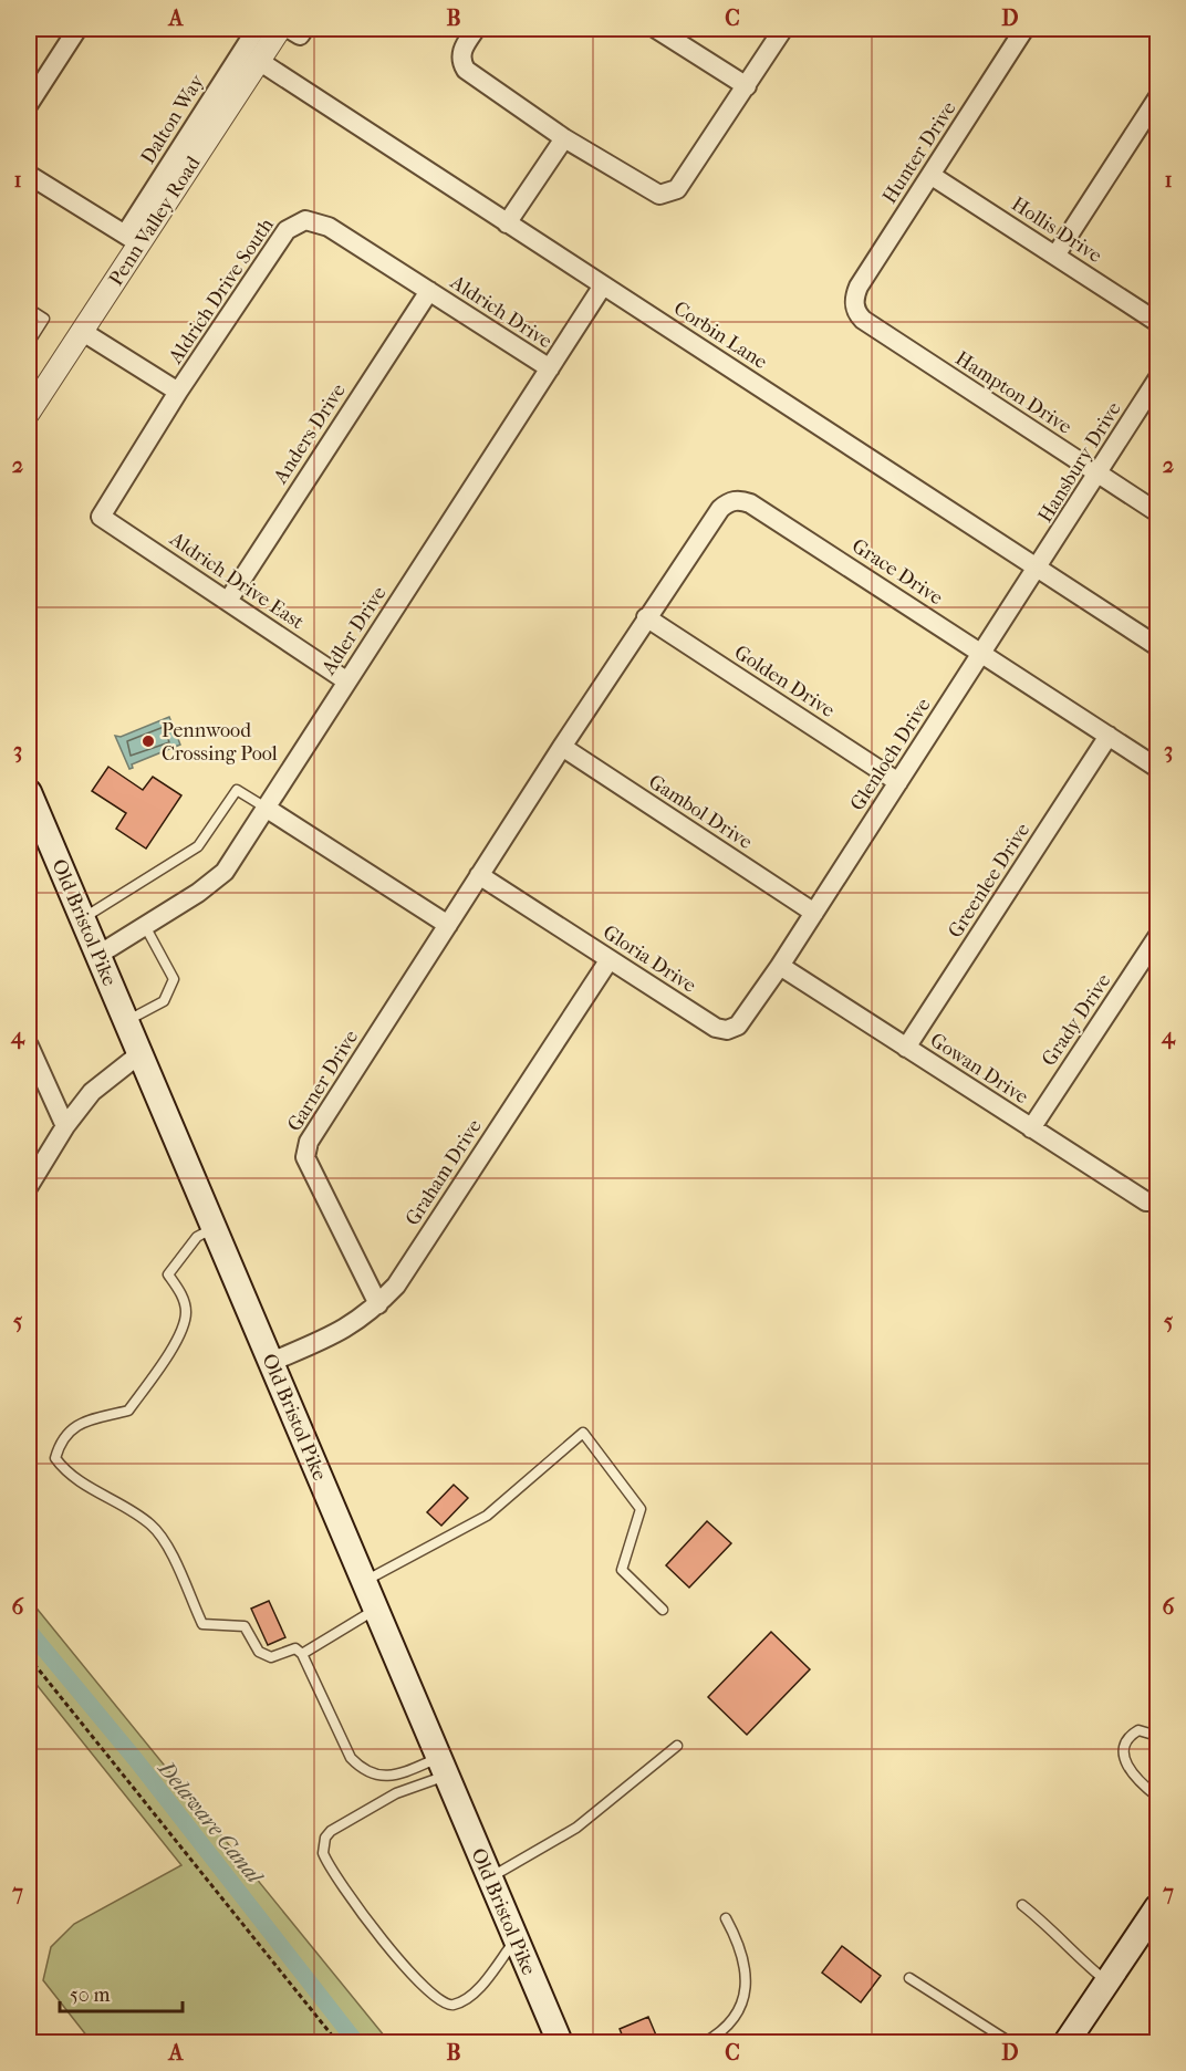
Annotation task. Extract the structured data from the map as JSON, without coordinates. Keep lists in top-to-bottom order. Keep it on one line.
{"streets":{"main road":["Old Bristol Pike"],"street":["Dalton Way","Hunter Drive","Penn Valley Road","Hollis Drive","Aldrich Drive South","Aldrich Drive","Corbin Lane","Hampton Drive","Anders Drive","Hansbury Drive","Grace Drive","Aldrich Drive East","Adler Drive","Golden Drive","Glenloch Drive","Gambol Drive","Greenlee Drive","Gloria Drive","Grady Drive","Gowan Drive","Garner Drive","Graham Drive"]},"crossings":[["Dalton Way","Penn Valley Road"],["Hunter Drive","Hollis Drive"],["Hunter Drive","Hampton Drive"],["Penn Valley Road","Corbin Lane"],["Aldrich Drive South","Aldrich Drive"],["Aldrich Drive South","Anders Drive"],["Aldrich Drive South","Aldrich Drive East"],["Aldrich Drive","Anders Drive"],["Aldrich Drive","Adler Drive"],["Corbin Lane","Hansbury Drive"],["Corbin Lane","Adler Drive"],["Corbin Lane","Glenloch Drive"],["Hampton Drive","Hansbury Drive"],["Anders Drive","Aldrich Drive East"],["Hansbury Drive","Glenloch Drive"],["Grace Drive","Golden Drive"],["Grace Drive","Glenloch Drive"],["Grace Drive","Greenlee Drive"],["Grace Drive","Garner Drive"],["Aldrich Drive East","Adler Drive"],["Adler Drive","Old Bristol Pike"],["Golden Drive","Glenloch Drive"],["Golden Drive","Garner Drive"],["Glenloch Drive","Gambol Drive"],["Glenloch Drive","Gloria Drive"],["Glenloch Drive","Gowan Drive"],["Gambol Drive","Garner Drive"],["Greenlee Drive","Gowan Drive"],["Old Bristol Pike","Graham Drive"],["Gloria Drive","Gowan Drive"],["Gloria Drive","Garner Drive"],["Gloria Drive","Graham Drive"],["Grady Drive","Gowan Drive"],["Garner Drive","Graham Drive"]],"water":["Delaware Canal"],"places":["Pennwood Crossing Pool"],"scale_bar":"50 m","grid":{"columns":["A","B","C","D"],"rows":["1","2","3","4","5","6","7"]}}
